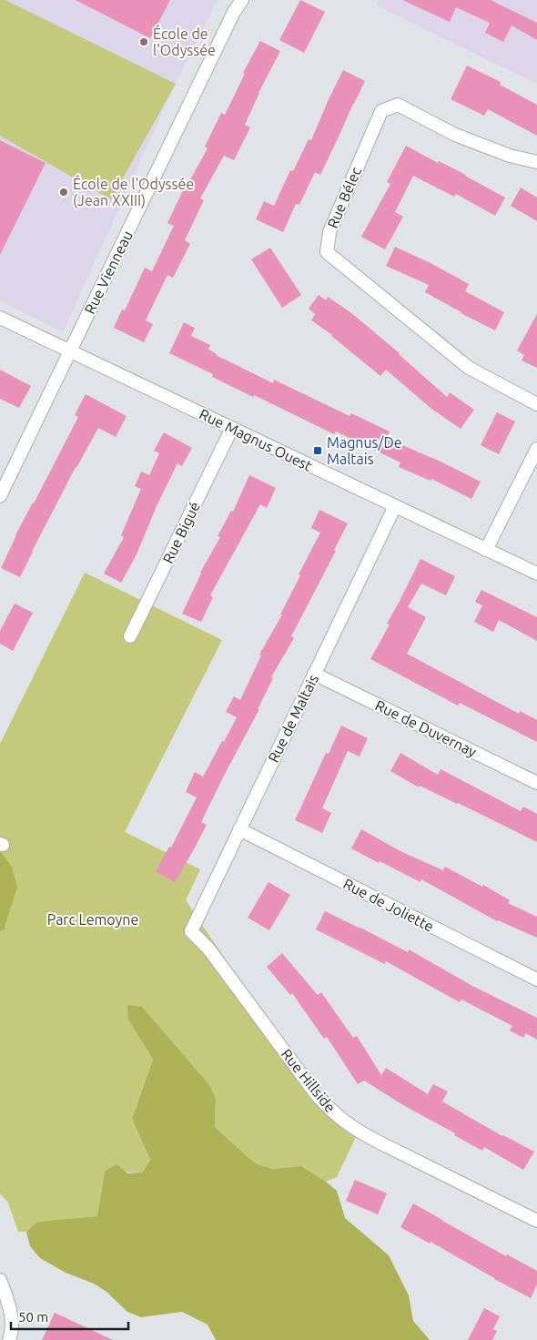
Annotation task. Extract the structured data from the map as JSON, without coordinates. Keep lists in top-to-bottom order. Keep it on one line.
{"streets":{"street":["Rue Bélec","Rue Vienneau","Rue Magnus Ouest","Rue Bigué","Rue de Maltais","Rue de Duvernay","Rue de Joliette","Rue Hillside"]},"crossings":[["Rue Vienneau","Rue Magnus Ouest"],["Rue Magnus Ouest","Rue Bigué"],["Rue Magnus Ouest","Rue de Maltais"],["Rue de Maltais","Rue de Duvernay"],["Rue de Maltais","Rue de Joliette"],["Rue de Maltais","Rue Hillside"]],"parks":["Parc Lemoyne"],"places":{"other":["École de l'Odyssée","École de l'Odyssée (Jean XXIII)"],"transit":["Magnus/De Maltais"]},"scale_bar":"50 m"}
